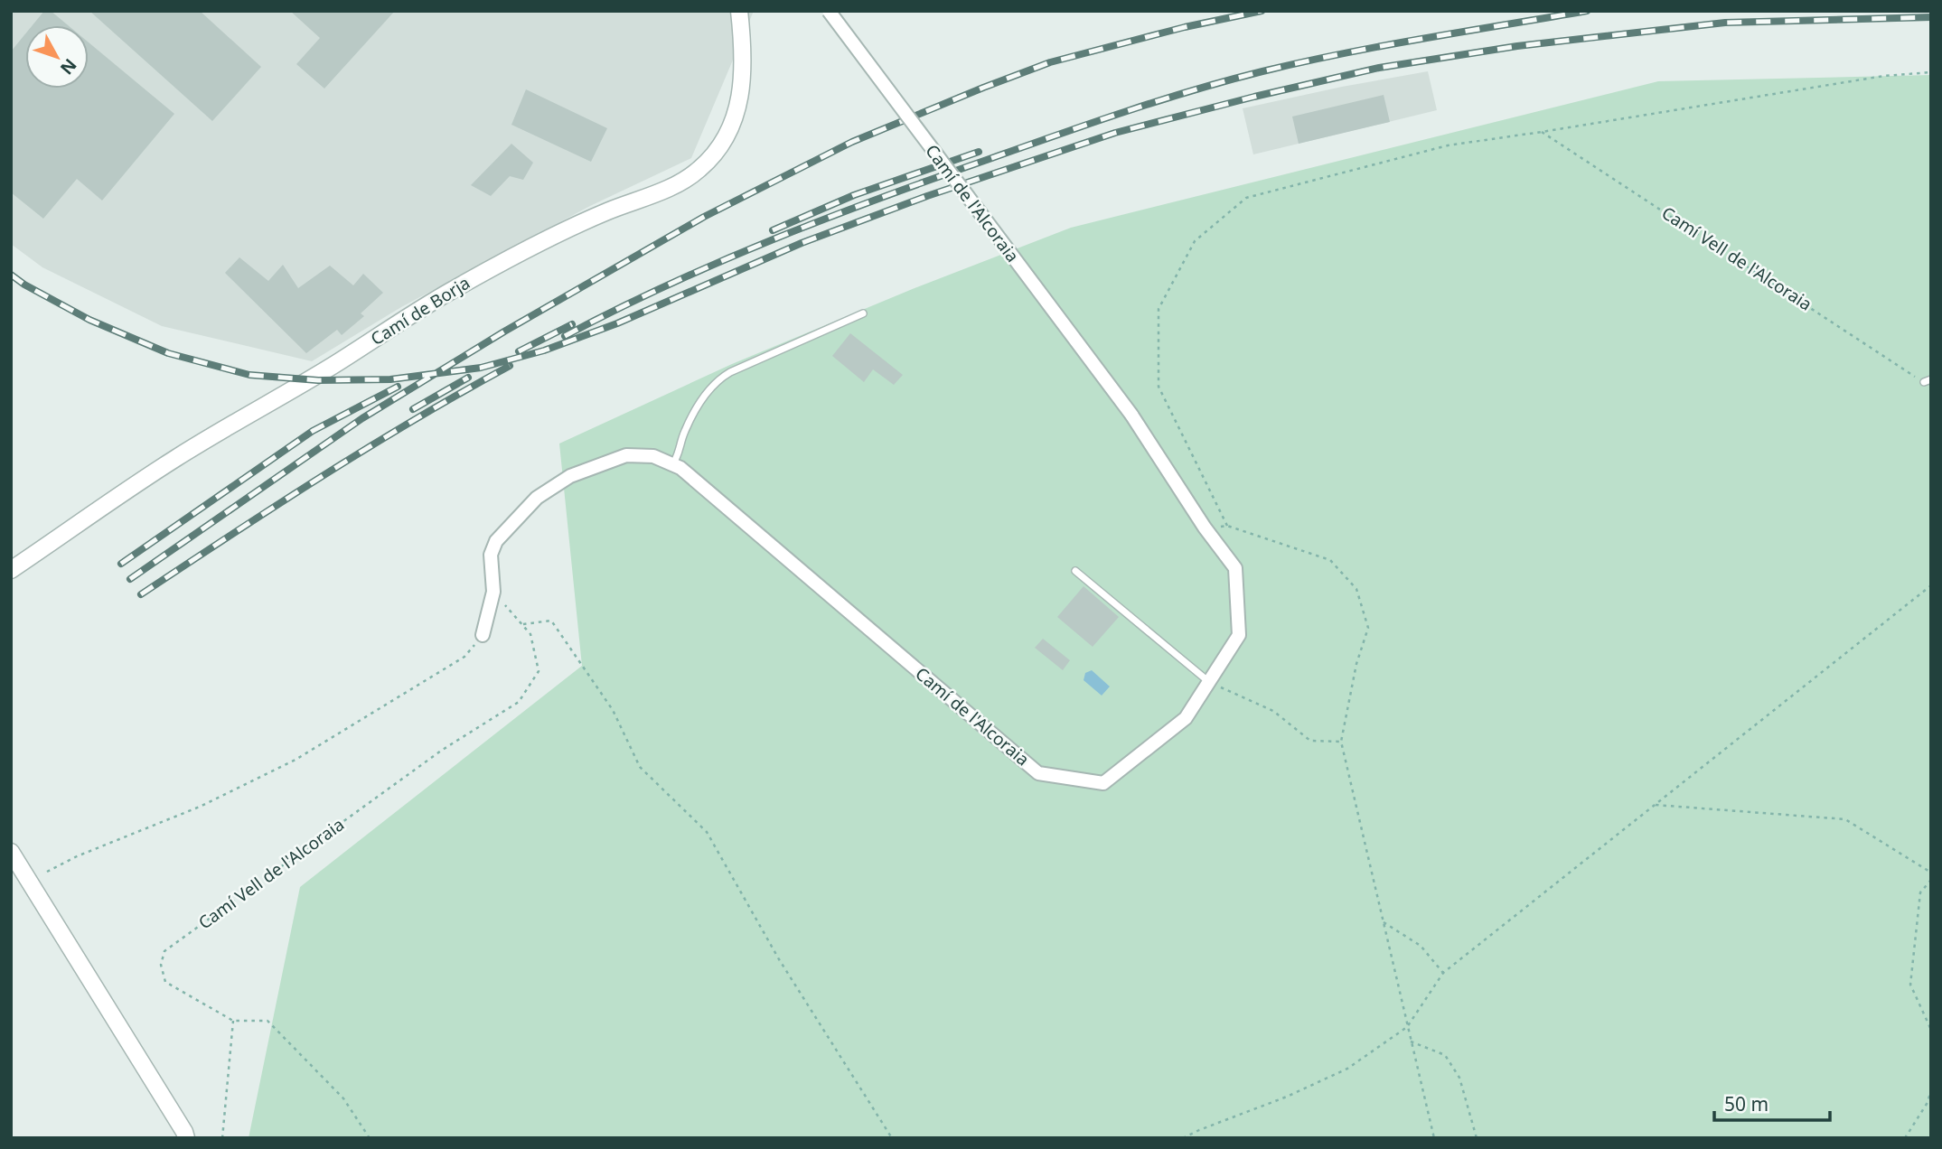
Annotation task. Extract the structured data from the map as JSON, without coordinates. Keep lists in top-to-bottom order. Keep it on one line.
{"streets":{"street":["Camí de l'Alcoraia","Camí de Borja"],"path":["Camí Vell de l'Alcoraia"]},"crossings":[["Camí de l'Alcoraia","Camí Vell de l'Alcoraia"]],"scale_bar":"50 m","north":"bottom right"}
